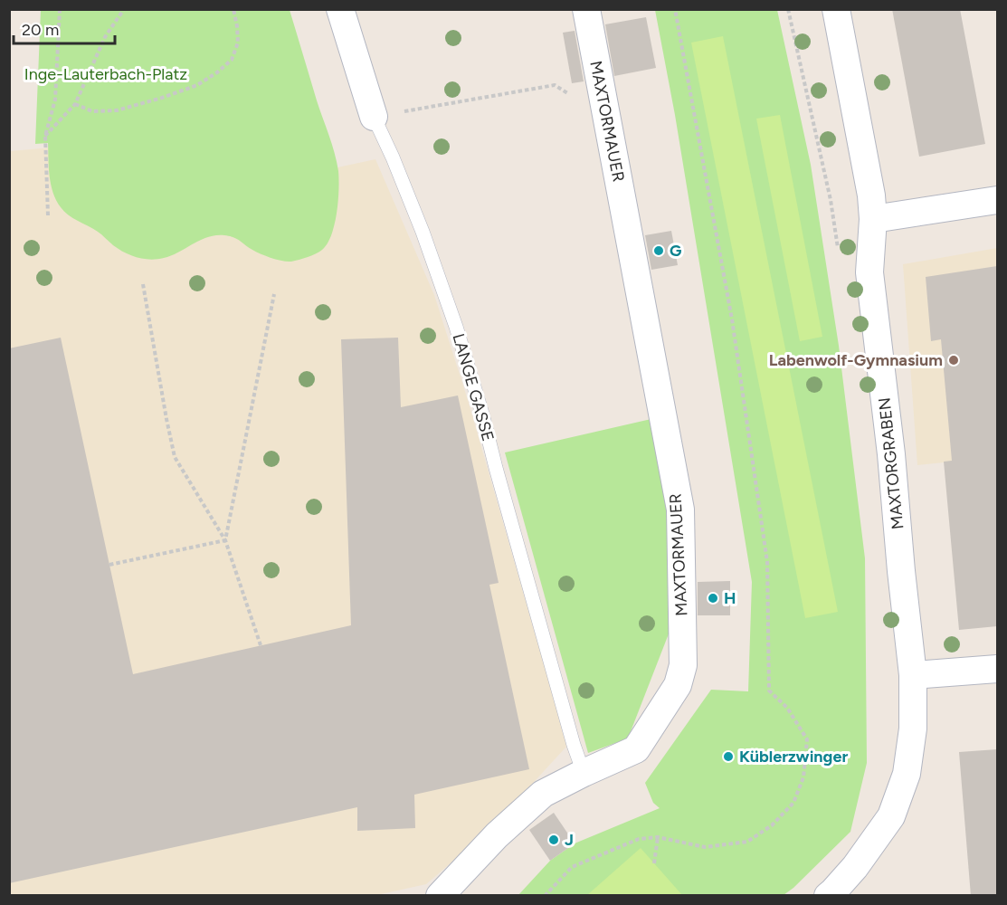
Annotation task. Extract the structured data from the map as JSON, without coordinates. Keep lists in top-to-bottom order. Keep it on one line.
{"streets":{"street":["MAXTORMAUER","LANGE GASSE","MAXTORGRABEN"]},"crossings":[["MAXTORMAUER","LANGE GASSE"]],"parks":["Inge-Lauterbach-Platz"],"places":["G","Labenwolf-Gymnasium","H","Küblerzwinger","J"],"scale_bar":"20 m"}
